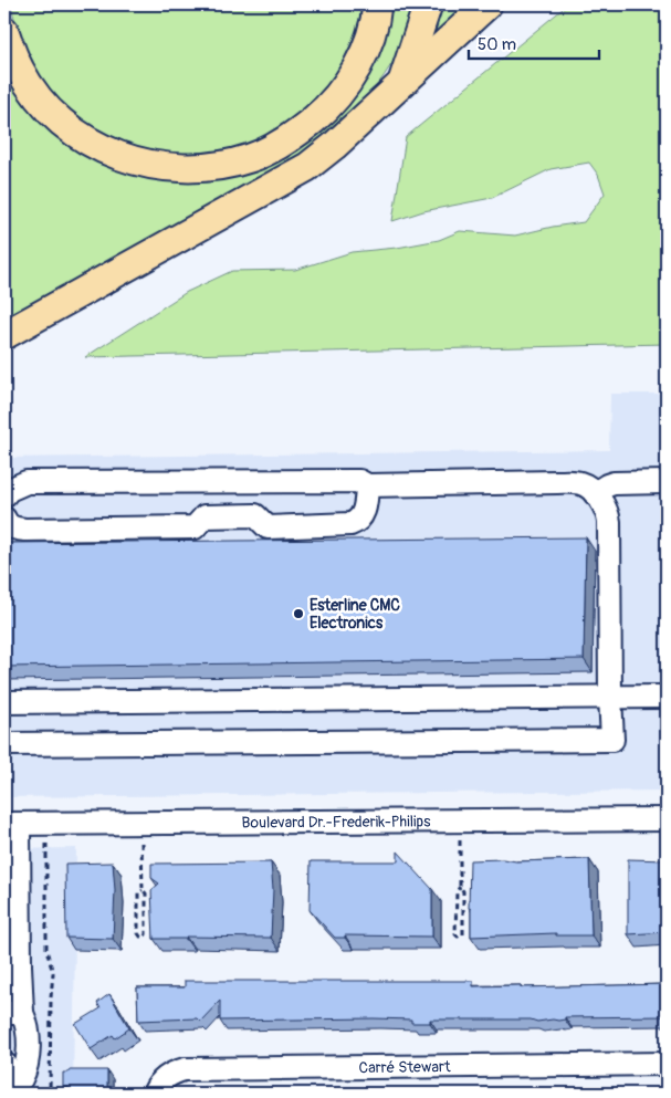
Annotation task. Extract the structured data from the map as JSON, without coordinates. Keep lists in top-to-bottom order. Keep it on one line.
{"streets":{"street":["Boulevard Dr.-Frederik-Philips","Carré Stewart"]},"places":["Esterline CMC Electronics"],"scale_bar":"50 m"}
